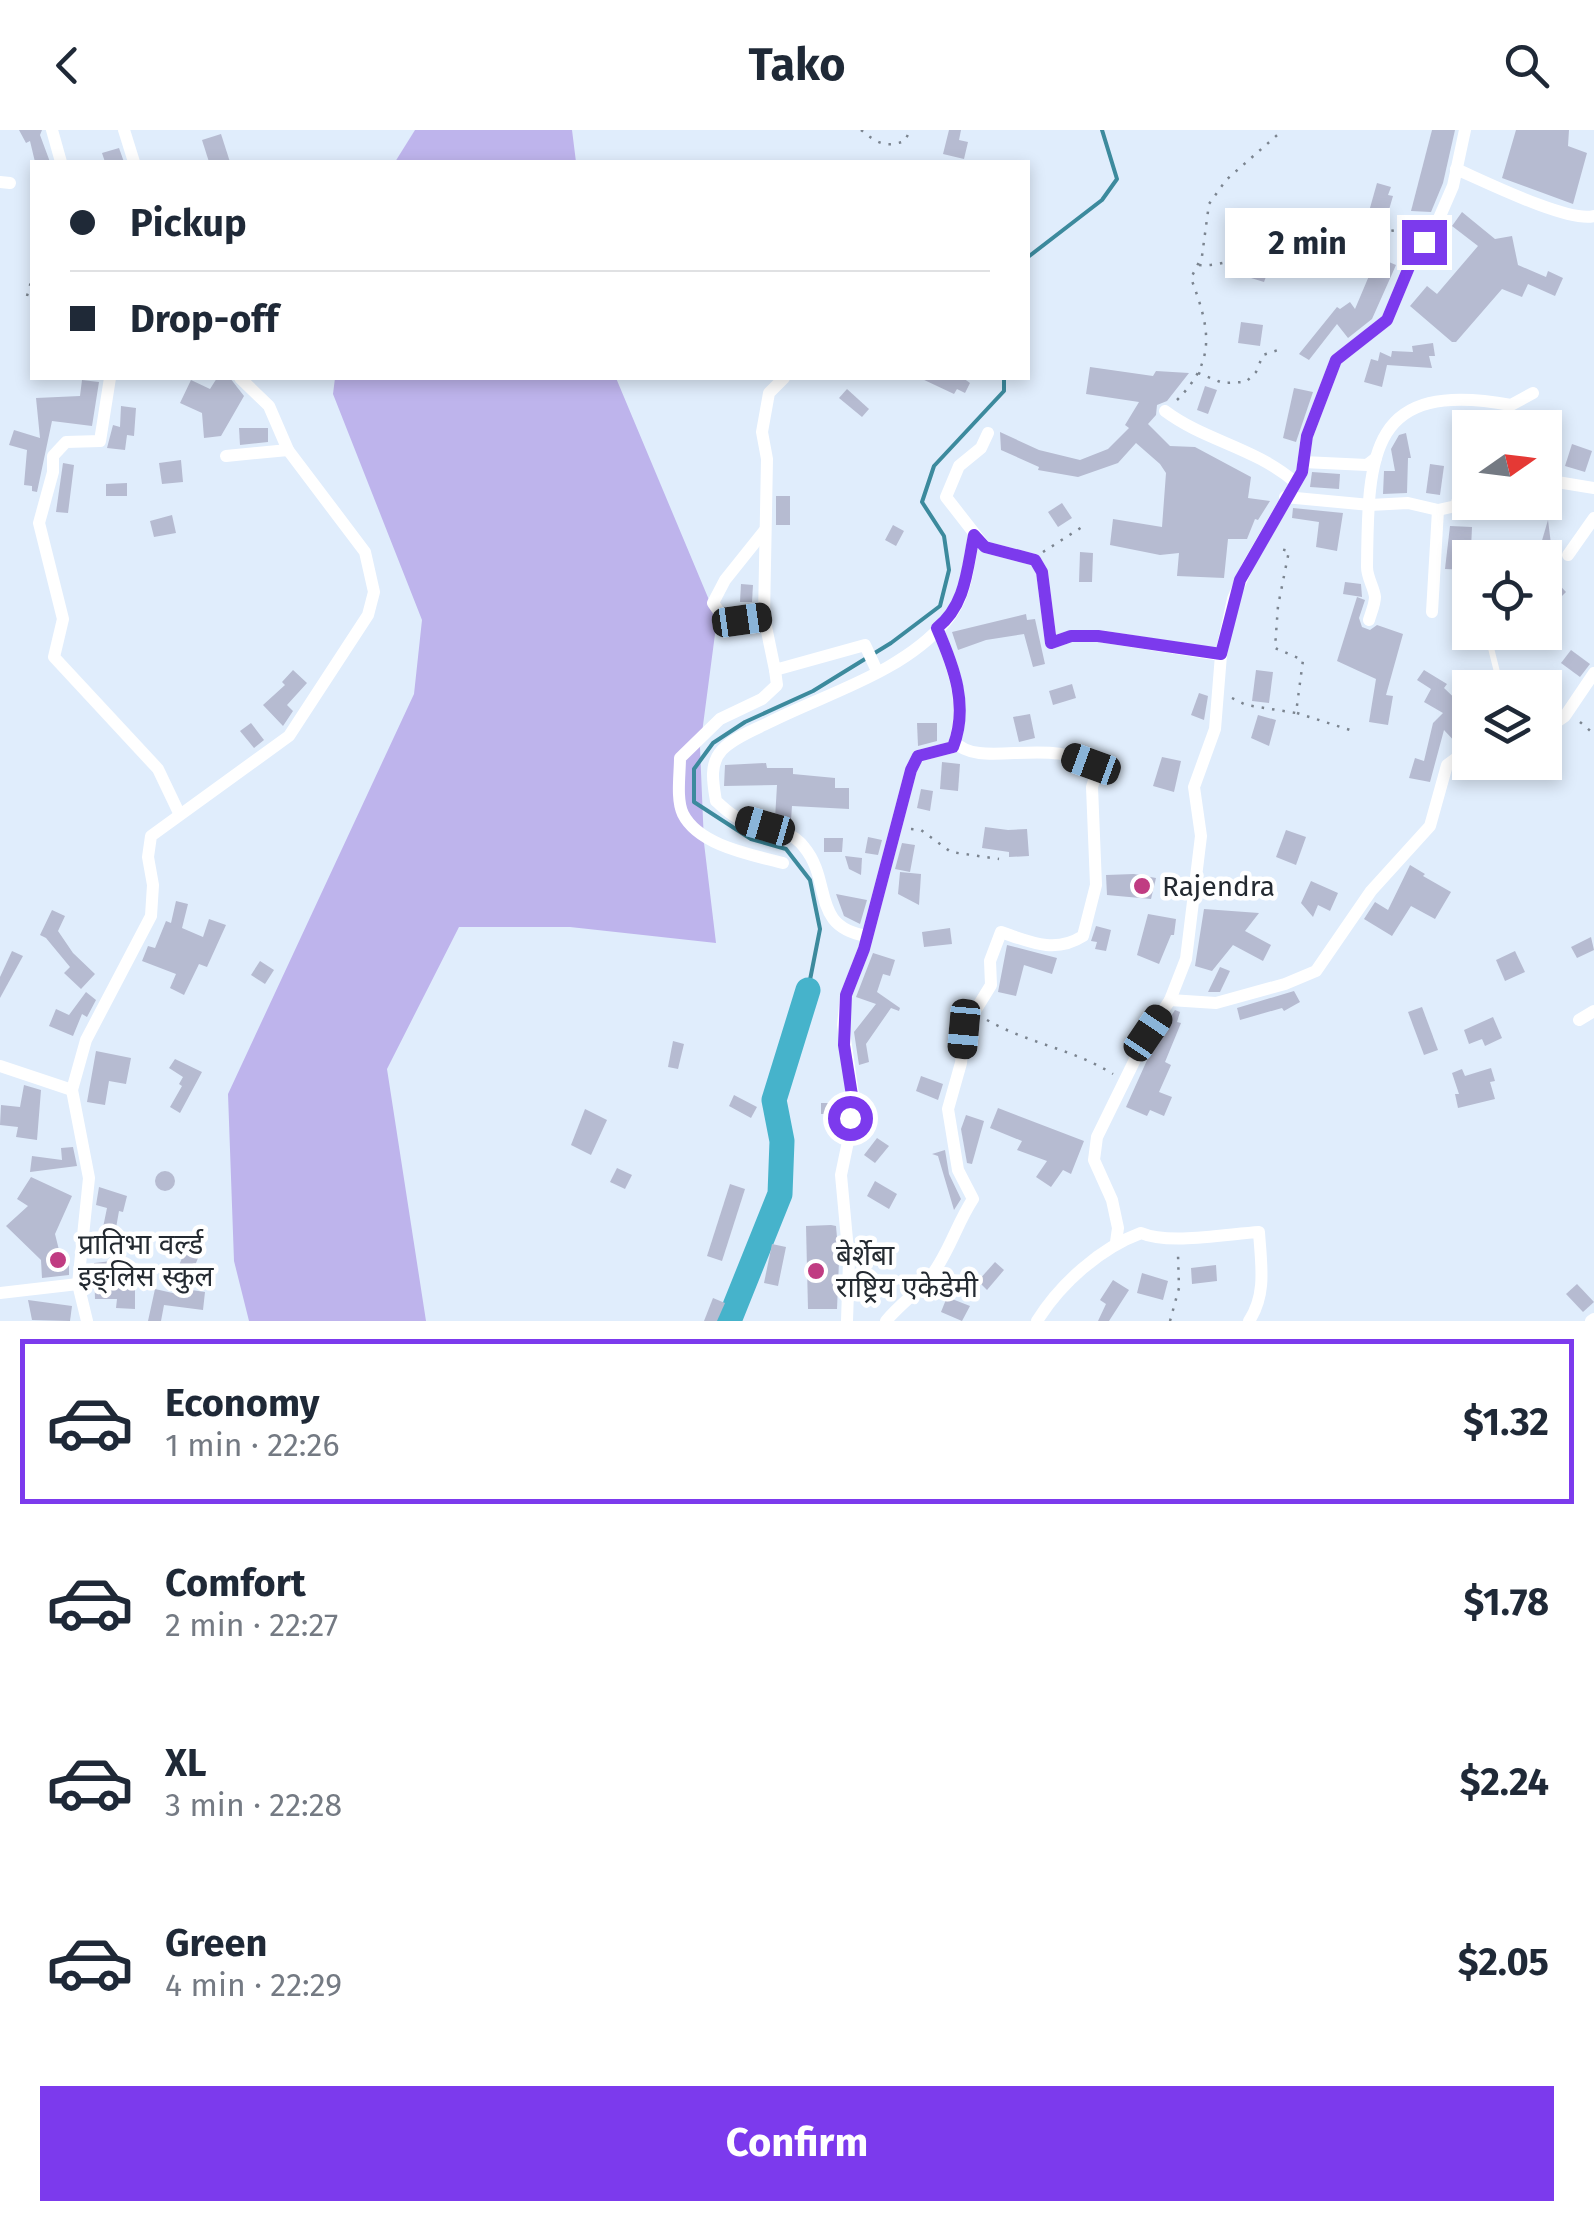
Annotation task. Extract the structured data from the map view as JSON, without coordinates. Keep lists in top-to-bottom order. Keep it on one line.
{"places":["Rajendra","प्रातिभा वर्ल्ड इङ्लिस स्कुल","बेर्शेबा राष्ट्रिय एकेडेमी"],"north":"right","page":{"header":"Tako","banner":["Pickup","Drop-off"],"bubble":"2 min","list":[{"name":"Economy","note":"1 min · 22:26","value":"$1.32"},{"name":"Comfort","note":"2 min · 22:27","value":"$1.78"},{"name":"XL","note":"3 min · 22:28","value":"$2.24"},{"name":"Green","note":"4 min · 22:29","value":"$2.05"}],"buttons":"Confirm"}}
